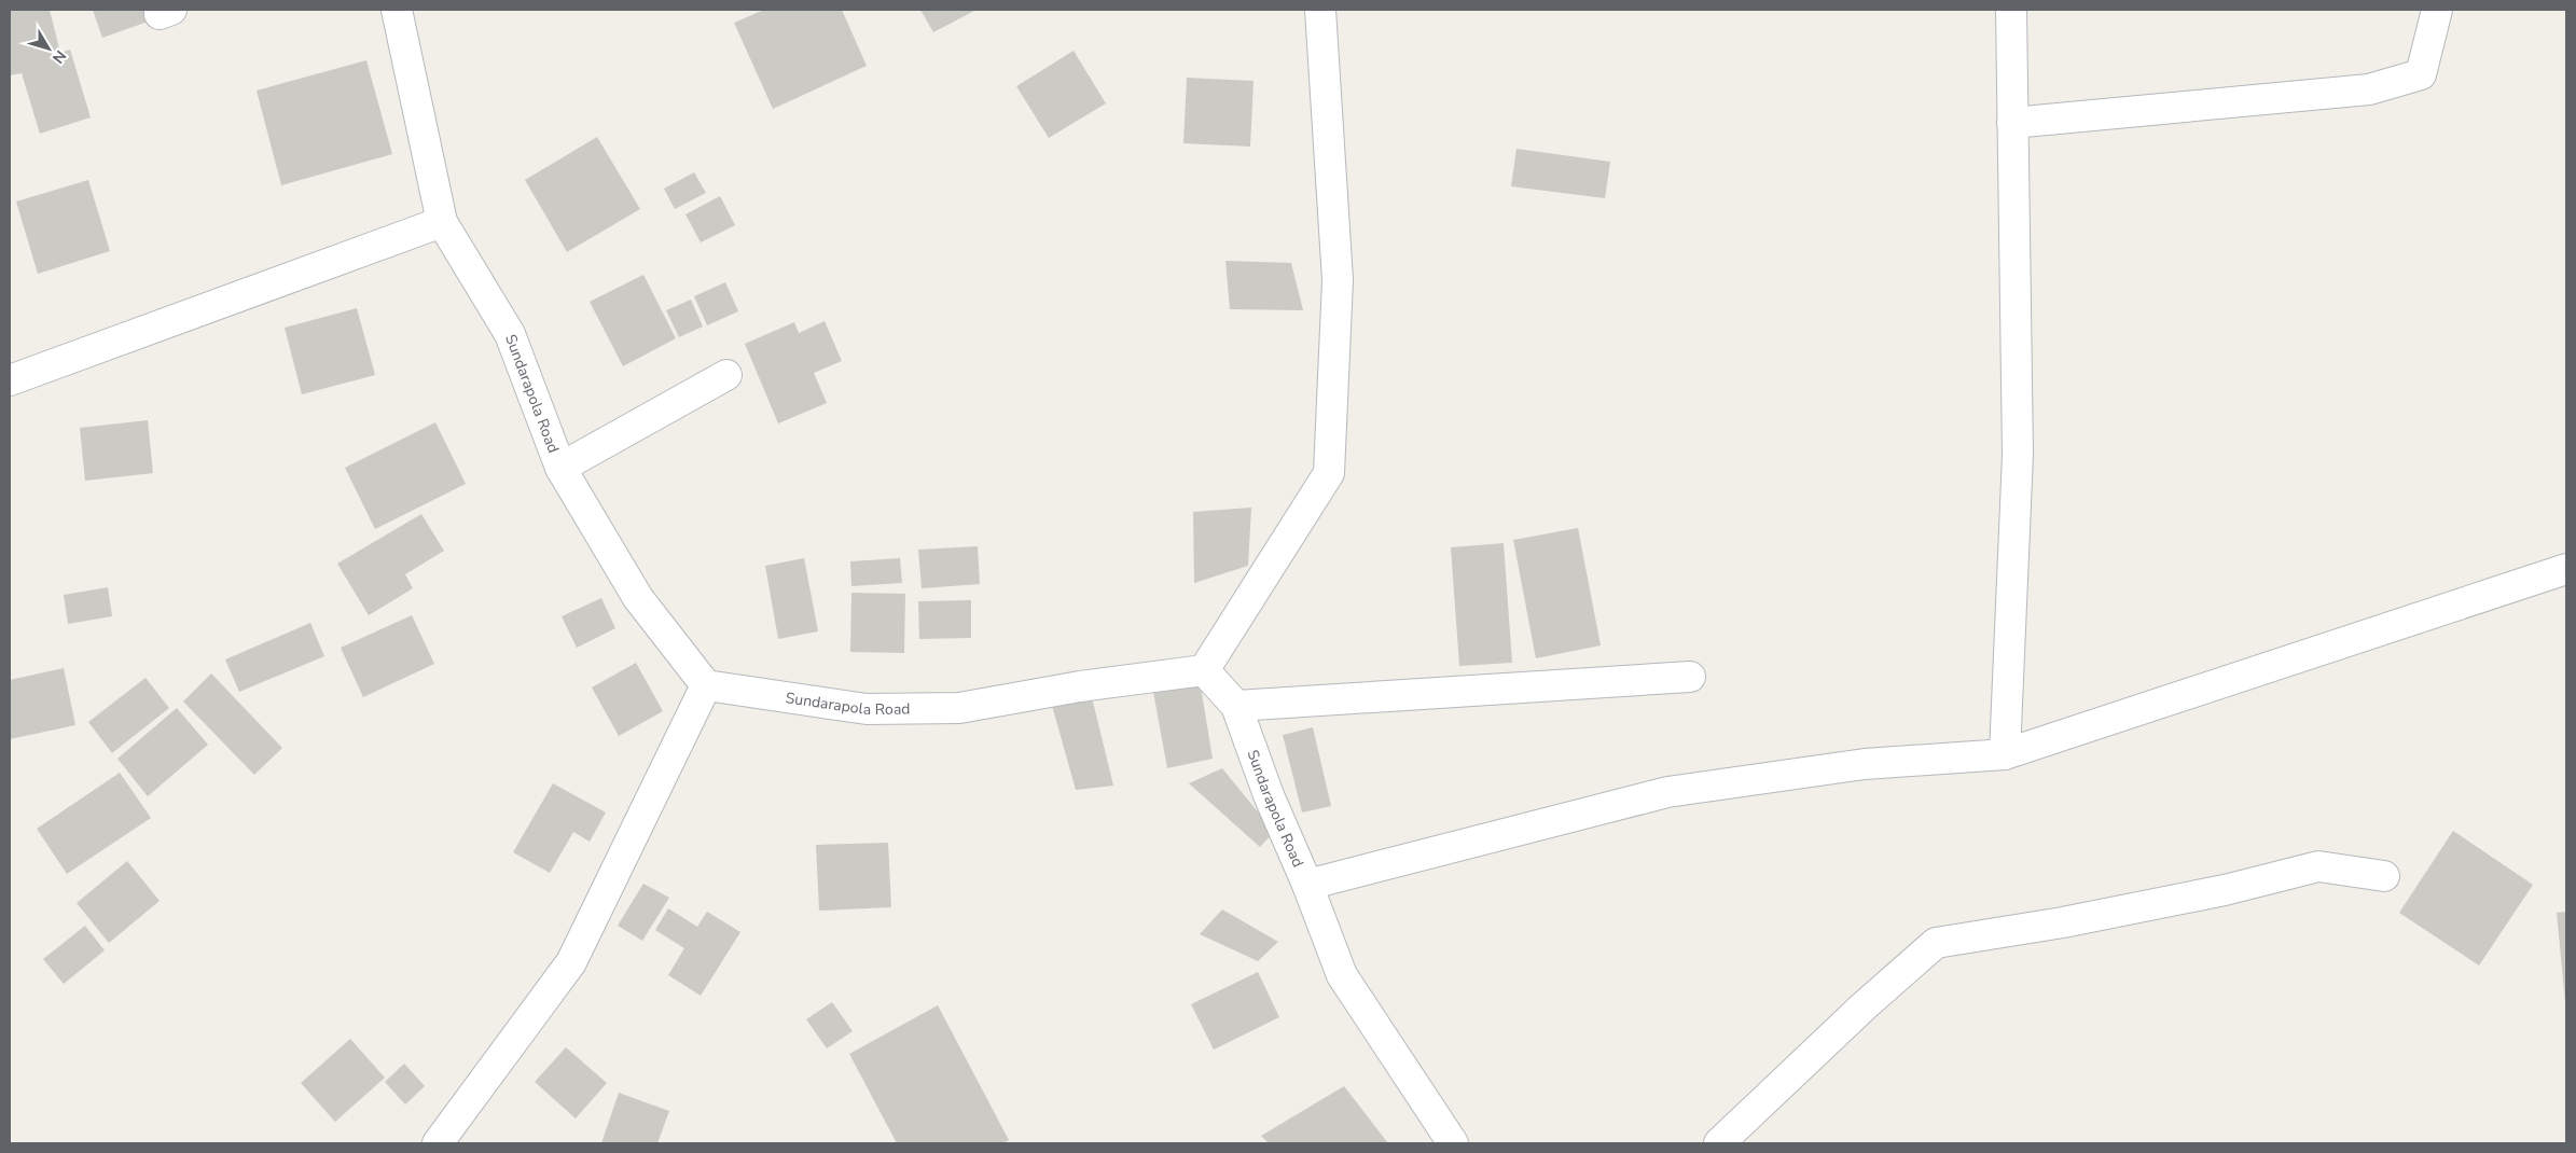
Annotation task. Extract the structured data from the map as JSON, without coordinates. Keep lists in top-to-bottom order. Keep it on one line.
{"streets":{"street":["Sundarapola Road"]},"north":"bottom right"}
